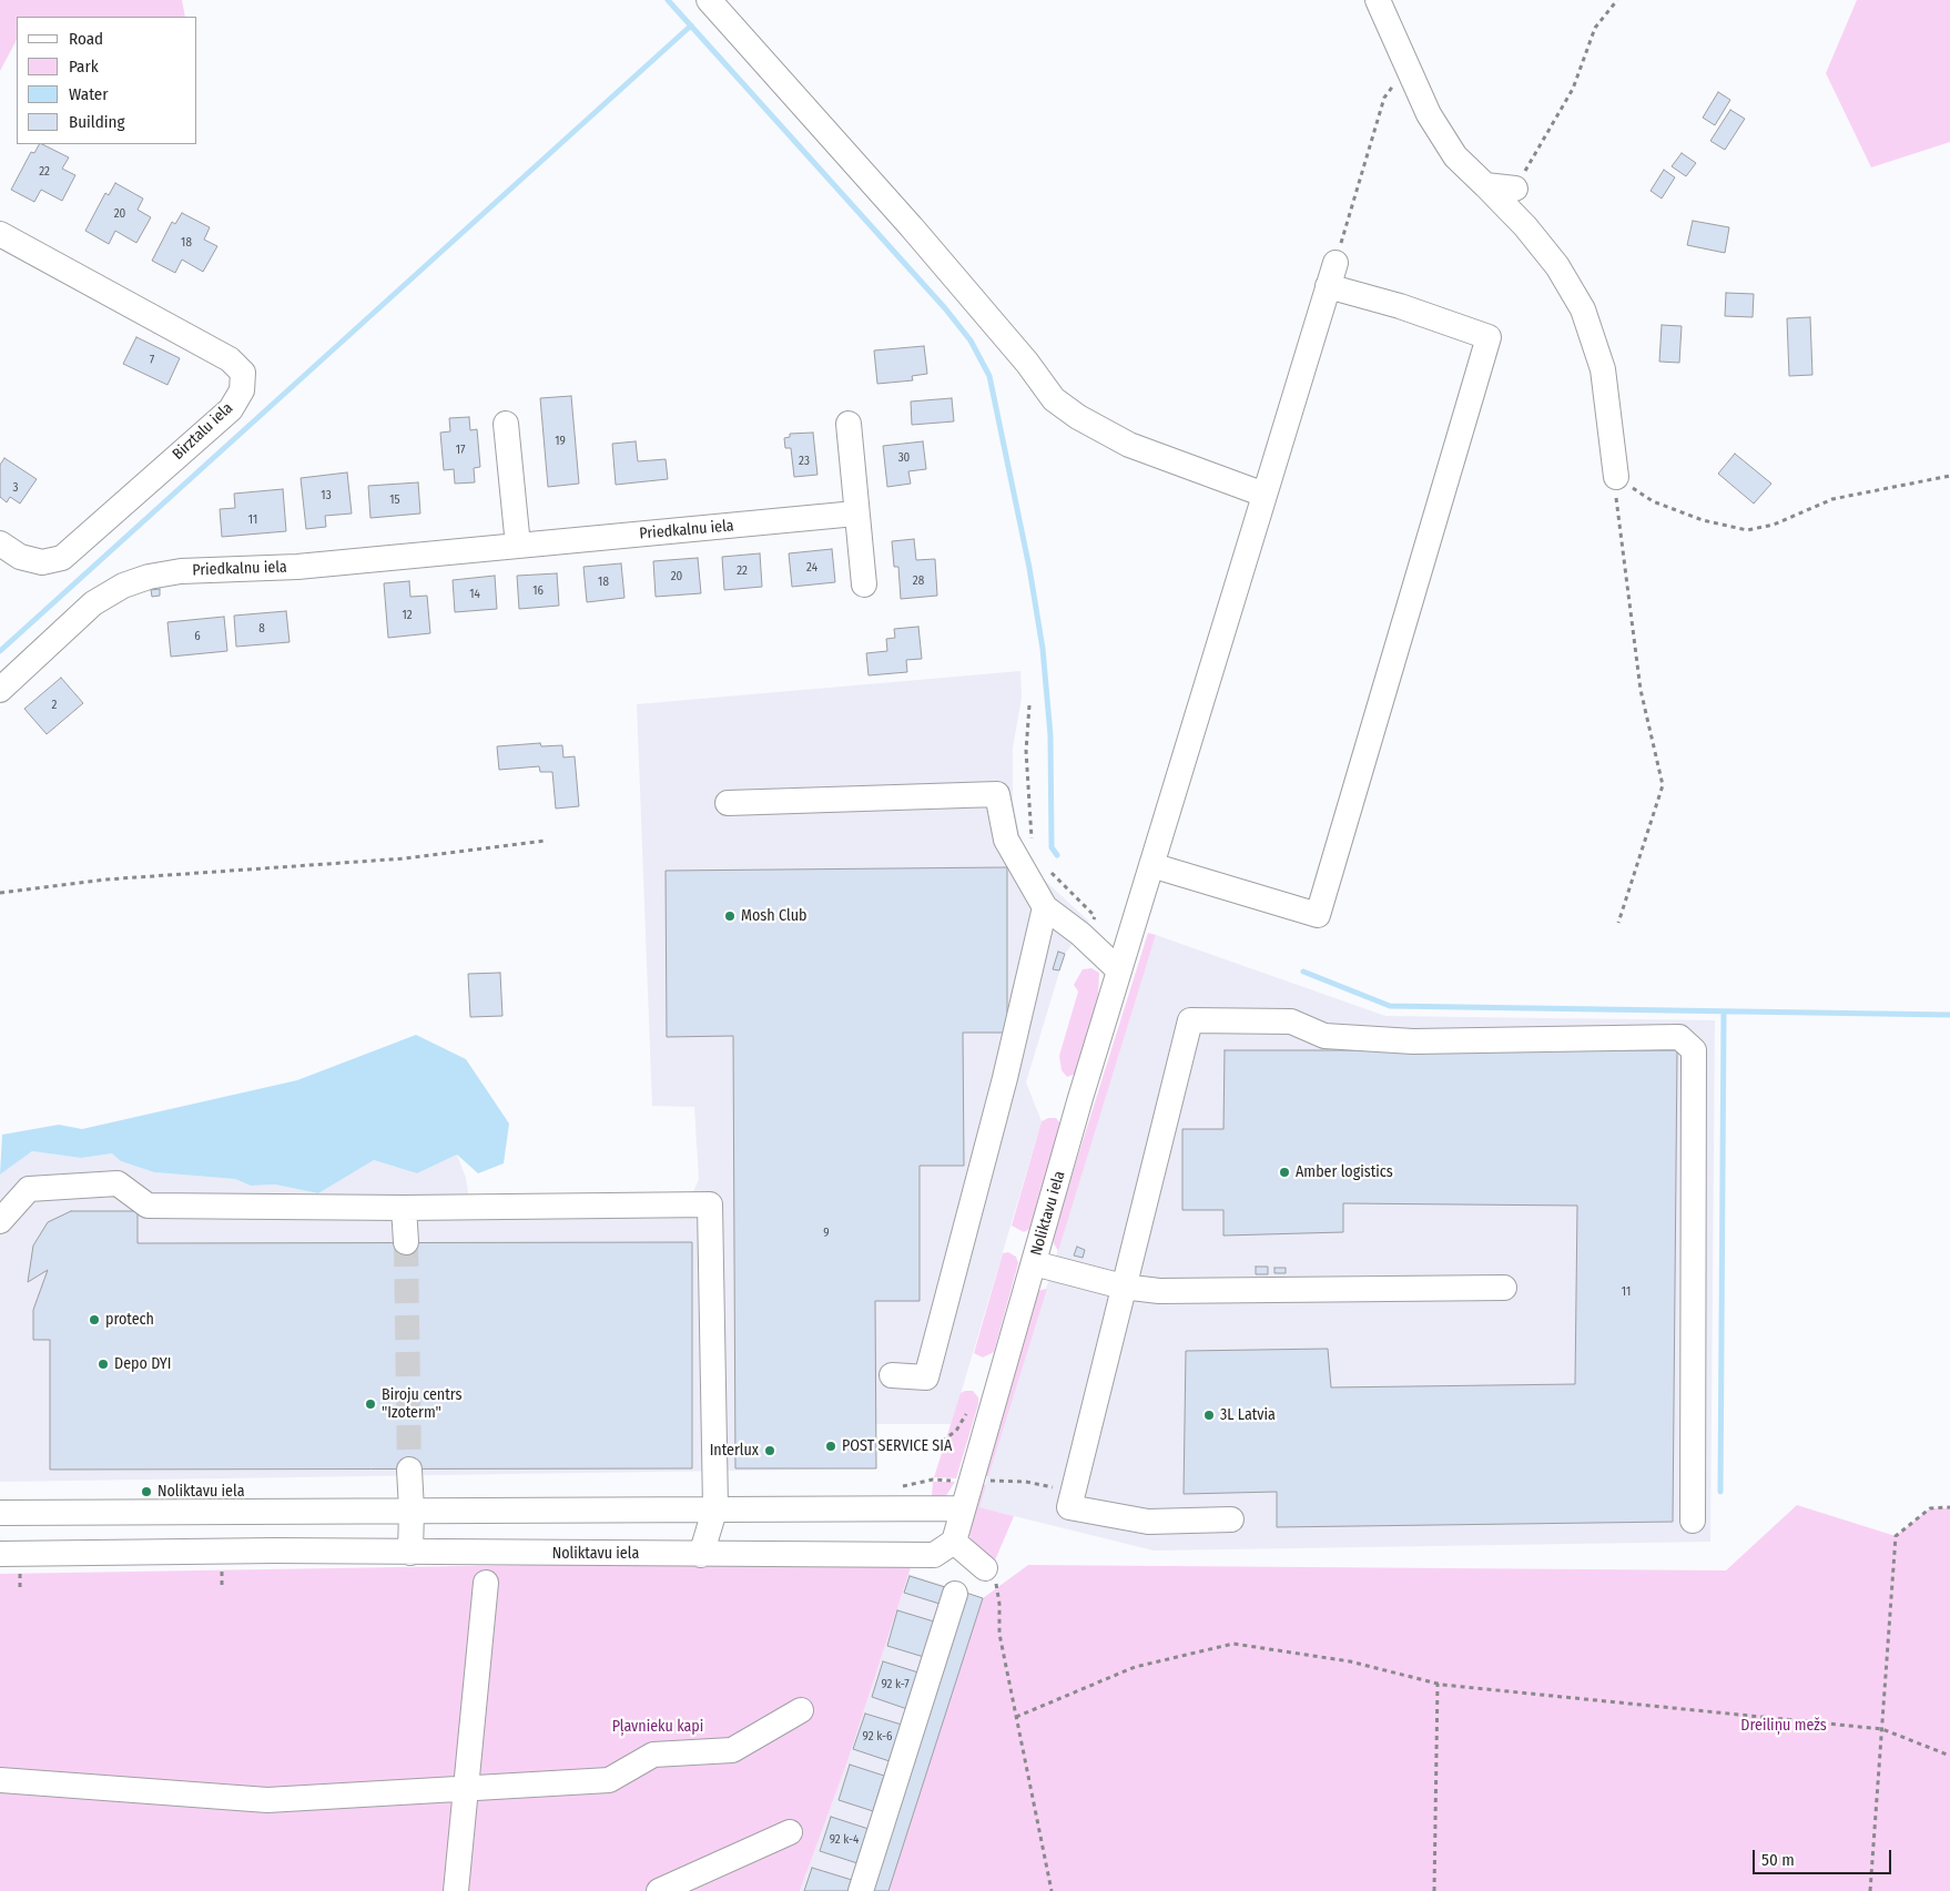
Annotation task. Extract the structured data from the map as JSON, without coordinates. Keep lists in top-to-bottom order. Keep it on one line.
{"streets":{"street":["Birztalu iela","Priedkalnu iela","Noliktavu iela"]},"parks":["Dreiliņu mežs","Pļavnieku kapi"],"places":["Mosh Club","Amber logistics","protech","Depo DYI","Biroju centrs \"Izoterm\"","3L Latvia","POST SERVICE SIA","Interlux","Noliktavu iela"],"house_numbers":["22","20","18","7","19","17","30","23","3","13","15","11","24","22","20","28","18","16","14","12","8","6","2","9","11","92 k-7","92 k-6","92 k-4"],"legend":["Road","Park","Water","Building"],"scale_bar":"50 m"}
